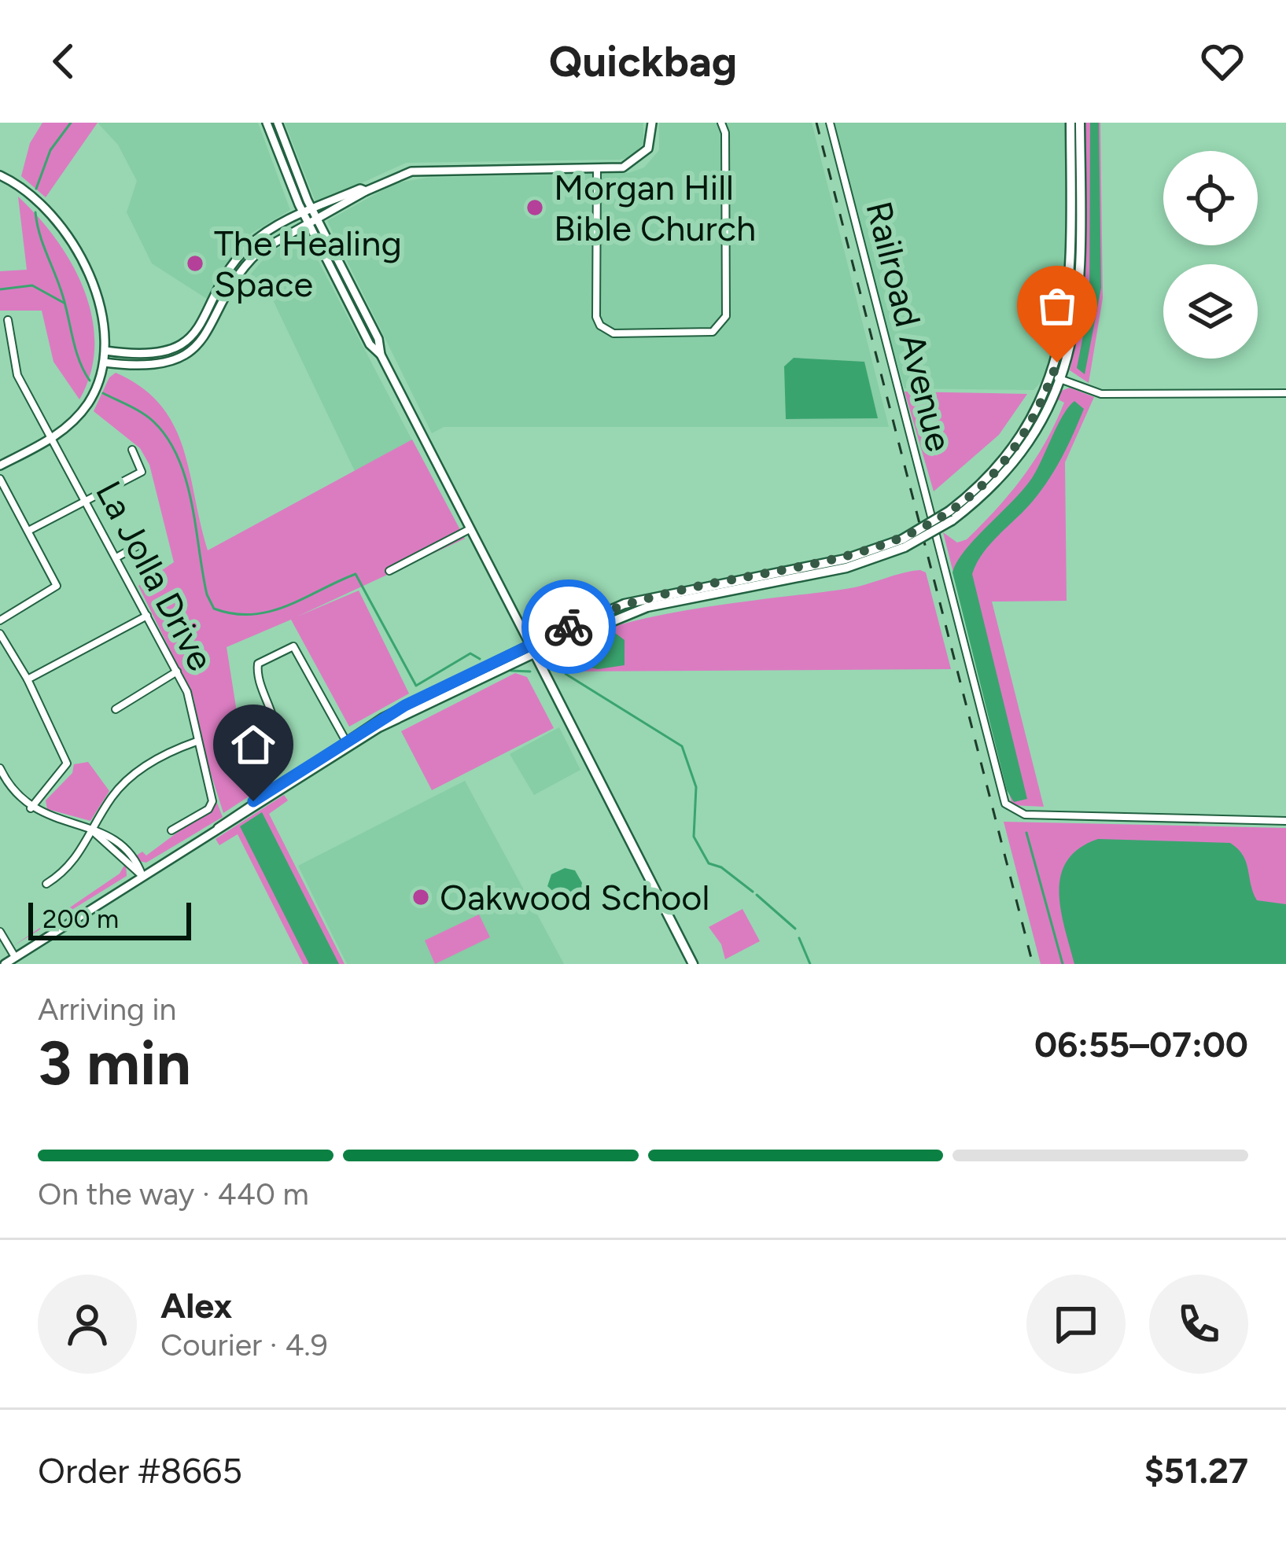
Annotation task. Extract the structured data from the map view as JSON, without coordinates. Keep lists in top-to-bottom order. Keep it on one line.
{"streets":{"street":["Railroad Avenue","La Jolla Drive"]},"places":["Morgan Hill Bible Church","The Healing Space","Oakwood School"],"scale_bar":"200 m","page":{"header":"Quickbag","scale":"200 m","heading":["3 min","Arriving in","06:55–07:00"],"panel":["Alex","Courier · 4.9","Order #8665","$51.27"],"bar":"On the way · 440 m"}}
